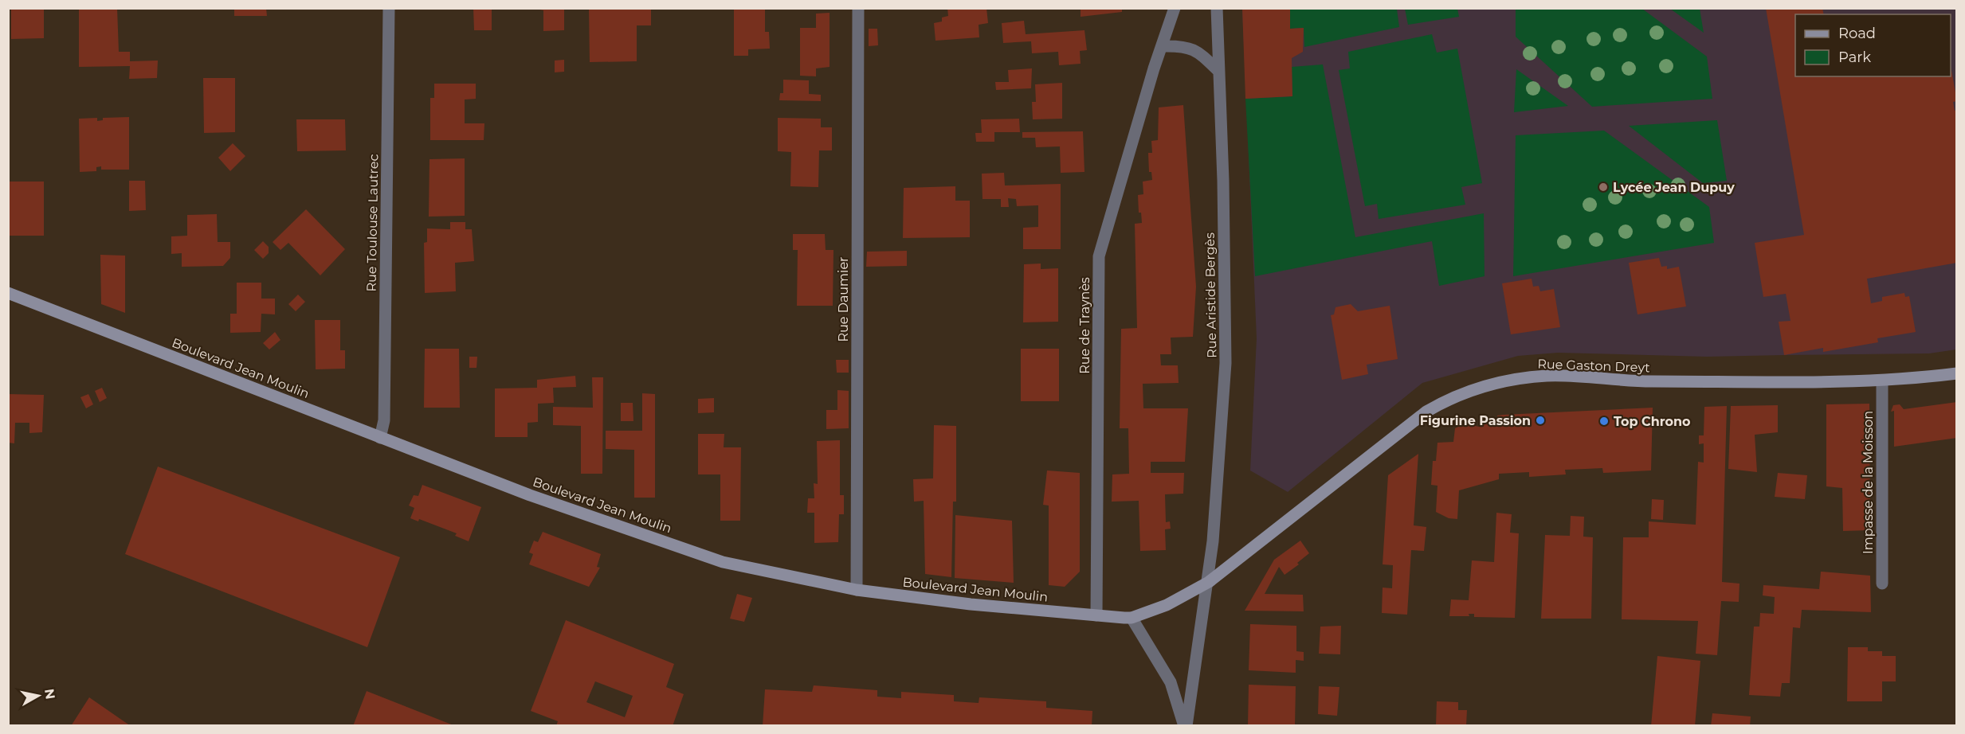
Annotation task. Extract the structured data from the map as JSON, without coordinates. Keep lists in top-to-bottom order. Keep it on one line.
{"streets":{"street":["Rue Toulouse Lautrec","Rue Aristide Bergès","Rue Daumier","Rue de Traynès","Rue Gaston Dreyt","Boulevard Jean Moulin","Impasse de la Moisson"]},"crossings":[["Rue Toulouse Lautrec","Boulevard Jean Moulin"],["Rue Aristide Bergès","Rue Gaston Dreyt"],["Rue Aristide Bergès","Boulevard Jean Moulin"],["Rue Daumier","Boulevard Jean Moulin"],["Rue de Traynès","Boulevard Jean Moulin"],["Rue Gaston Dreyt","Boulevard Jean Moulin"],["Rue Gaston Dreyt","Impasse de la Moisson"]],"places":["Lycée Jean Dupuy","Figurine Passion","Top Chrono"],"legend":["Road","Park"],"north":"right"}
